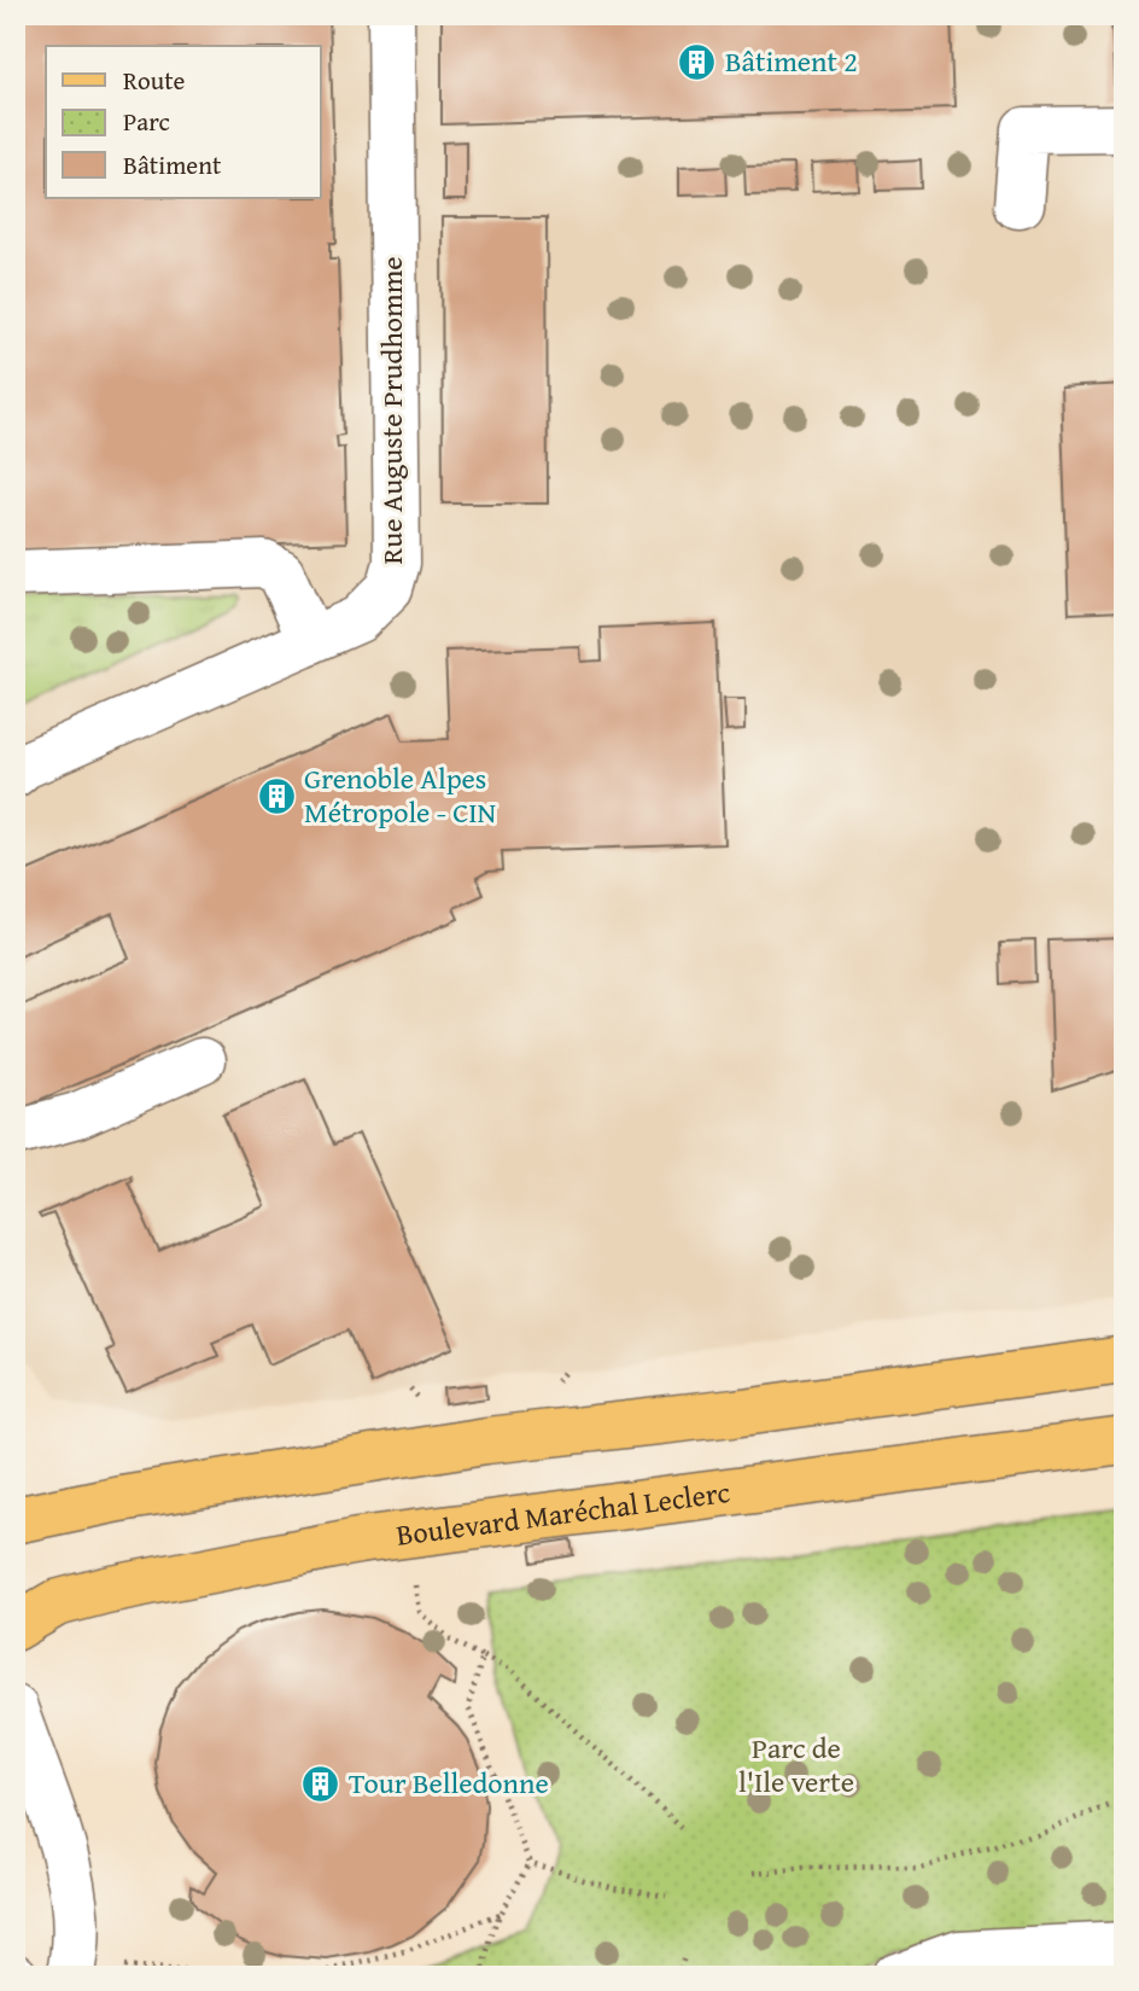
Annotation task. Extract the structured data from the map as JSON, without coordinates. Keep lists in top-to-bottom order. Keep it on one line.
{"streets":{"main road":["Boulevard Maréchal Leclerc"],"street":["Rue Auguste Prudhomme"]},"parks":["Parc de l'Ile verte"],"places":{"building":["Bâtiment 2","Grenoble Alpes Métropole - CIN","Tour Belledonne"]},"legend":["Route","Parc","Bâtiment"]}
